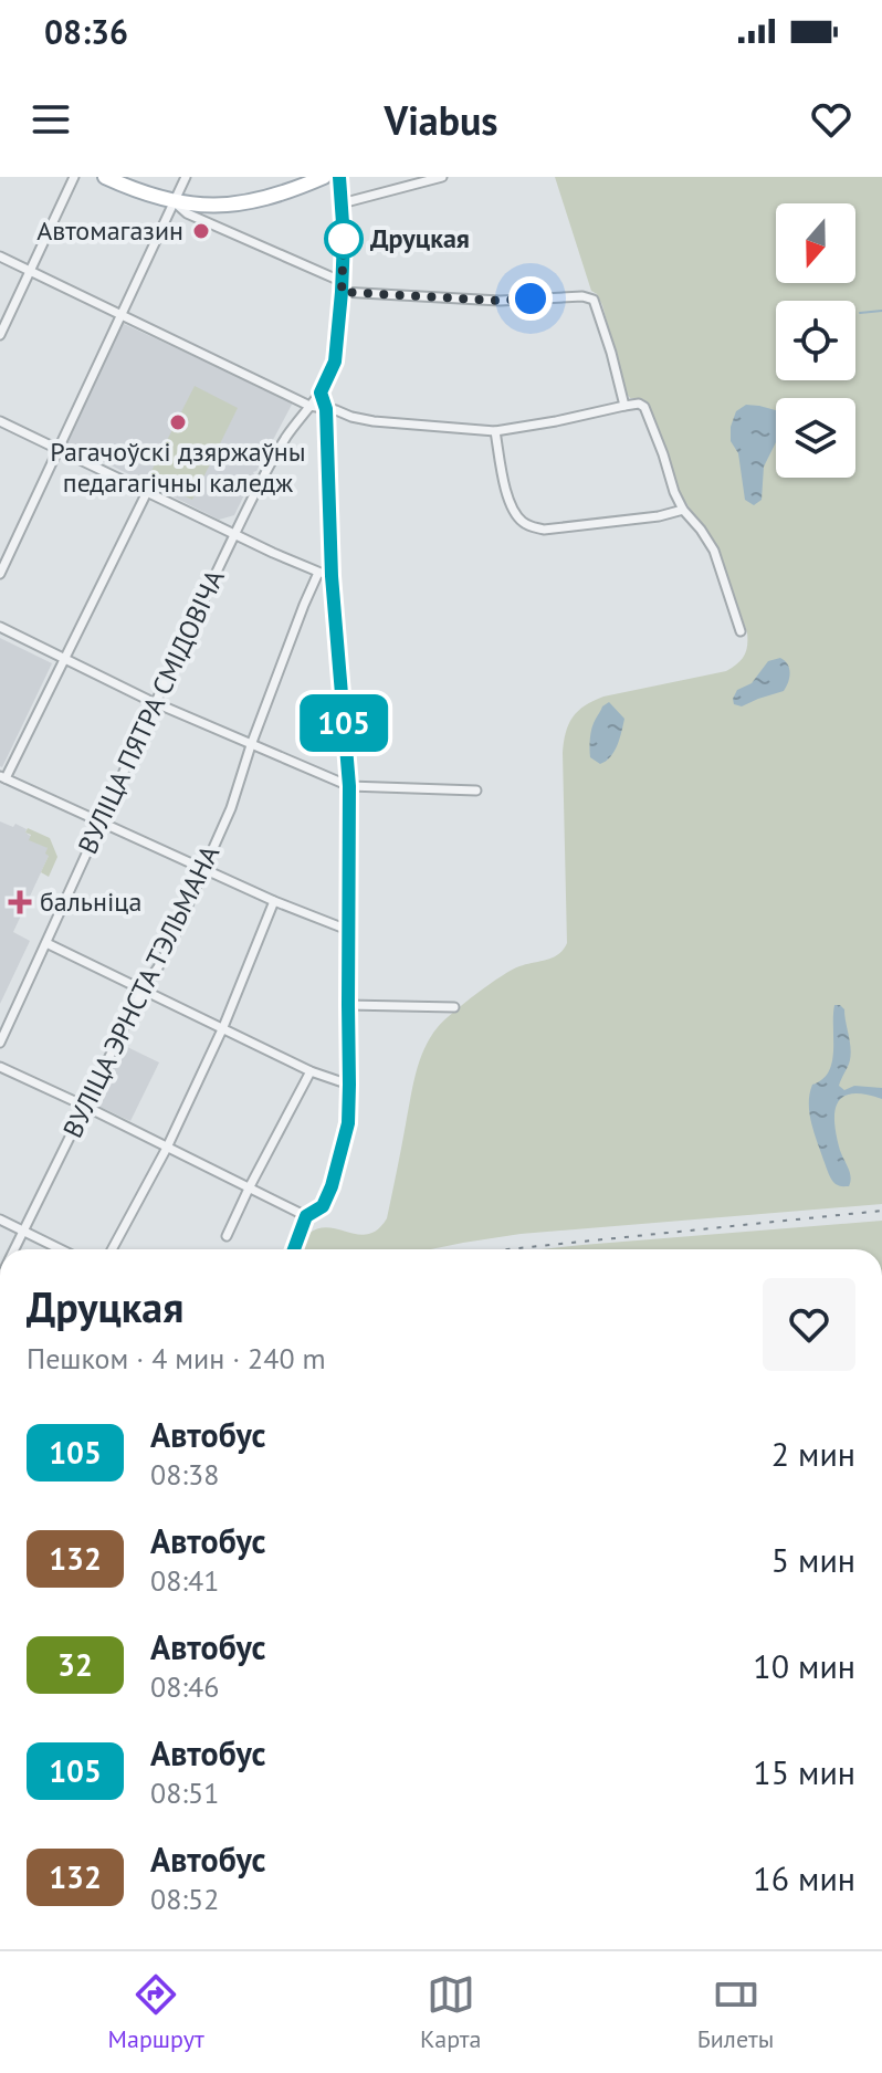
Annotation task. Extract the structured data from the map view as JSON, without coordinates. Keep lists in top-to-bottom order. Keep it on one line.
{"streets":{"street":["ВУЛІЦА ПЯТРА СМІДОВІЧА","ВУЛІЦА ЭРНСТА ТЭЛЬМАНА"]},"places":{"other":["Автомагазин","Друцкая","Рагачоўскі дзяржаўны педагагічны каледж"],"health":["бальніца"]},"lines":["bus line 105"],"north":"bottom","page":{"status":"08:36","header":"Viabus","on_map":"105","heading":["Друцкая","Пешком · 4 мин · 240 m"],"list":[{"mark":"105","name":"Автобус","note":"08:38","value":"2 мин"},{"mark":"132","name":"Автобус","note":"08:41","value":"5 мин"},{"mark":"32","name":"Автобус","note":"08:46","value":"10 мин"},{"mark":"105","name":"Автобус","note":"08:51","value":"15 мин"},{"mark":"132","name":"Автобус","note":"08:52","value":"16 мин"}],"tabs":["Маршрут","Карта","Билеты"]}}
